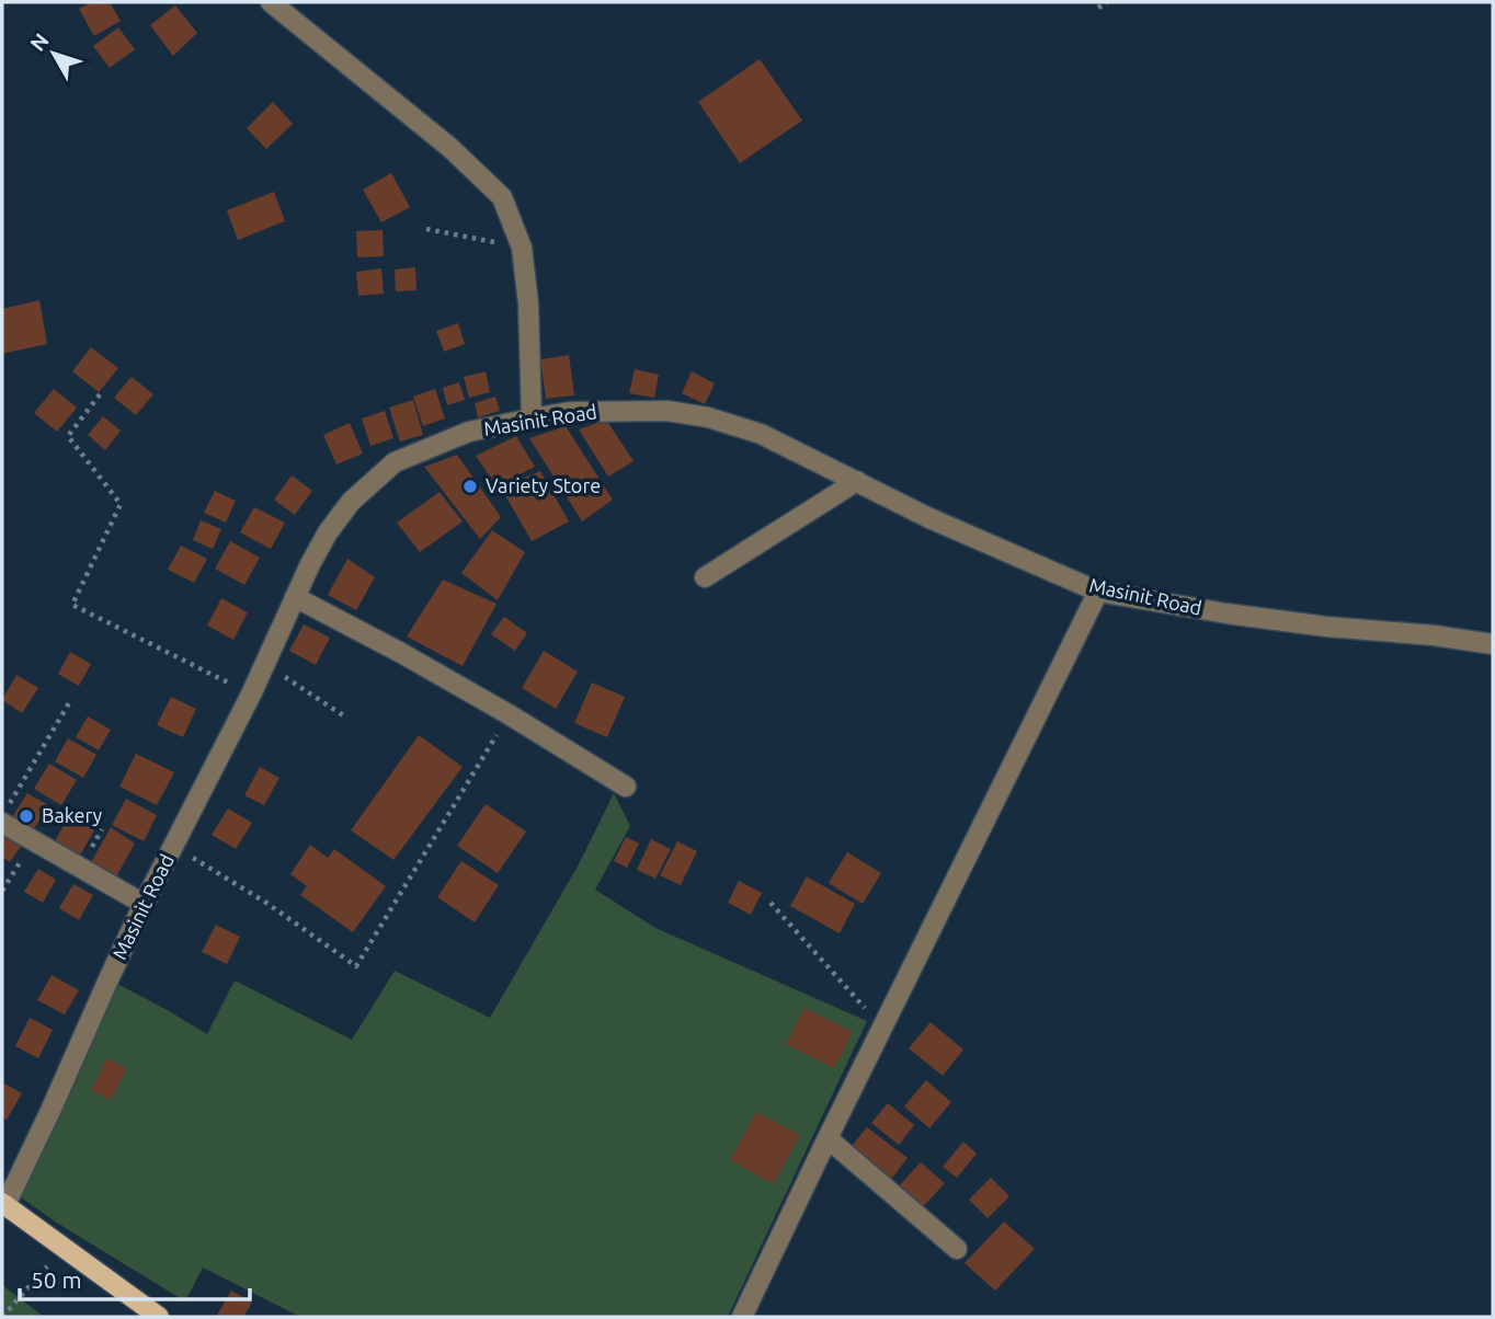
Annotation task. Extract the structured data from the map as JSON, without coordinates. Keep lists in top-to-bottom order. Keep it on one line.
{"streets":{"street":["Masinit Road"]},"places":["Variety Store","Bakery"],"scale_bar":"50 m","north":"top left"}
